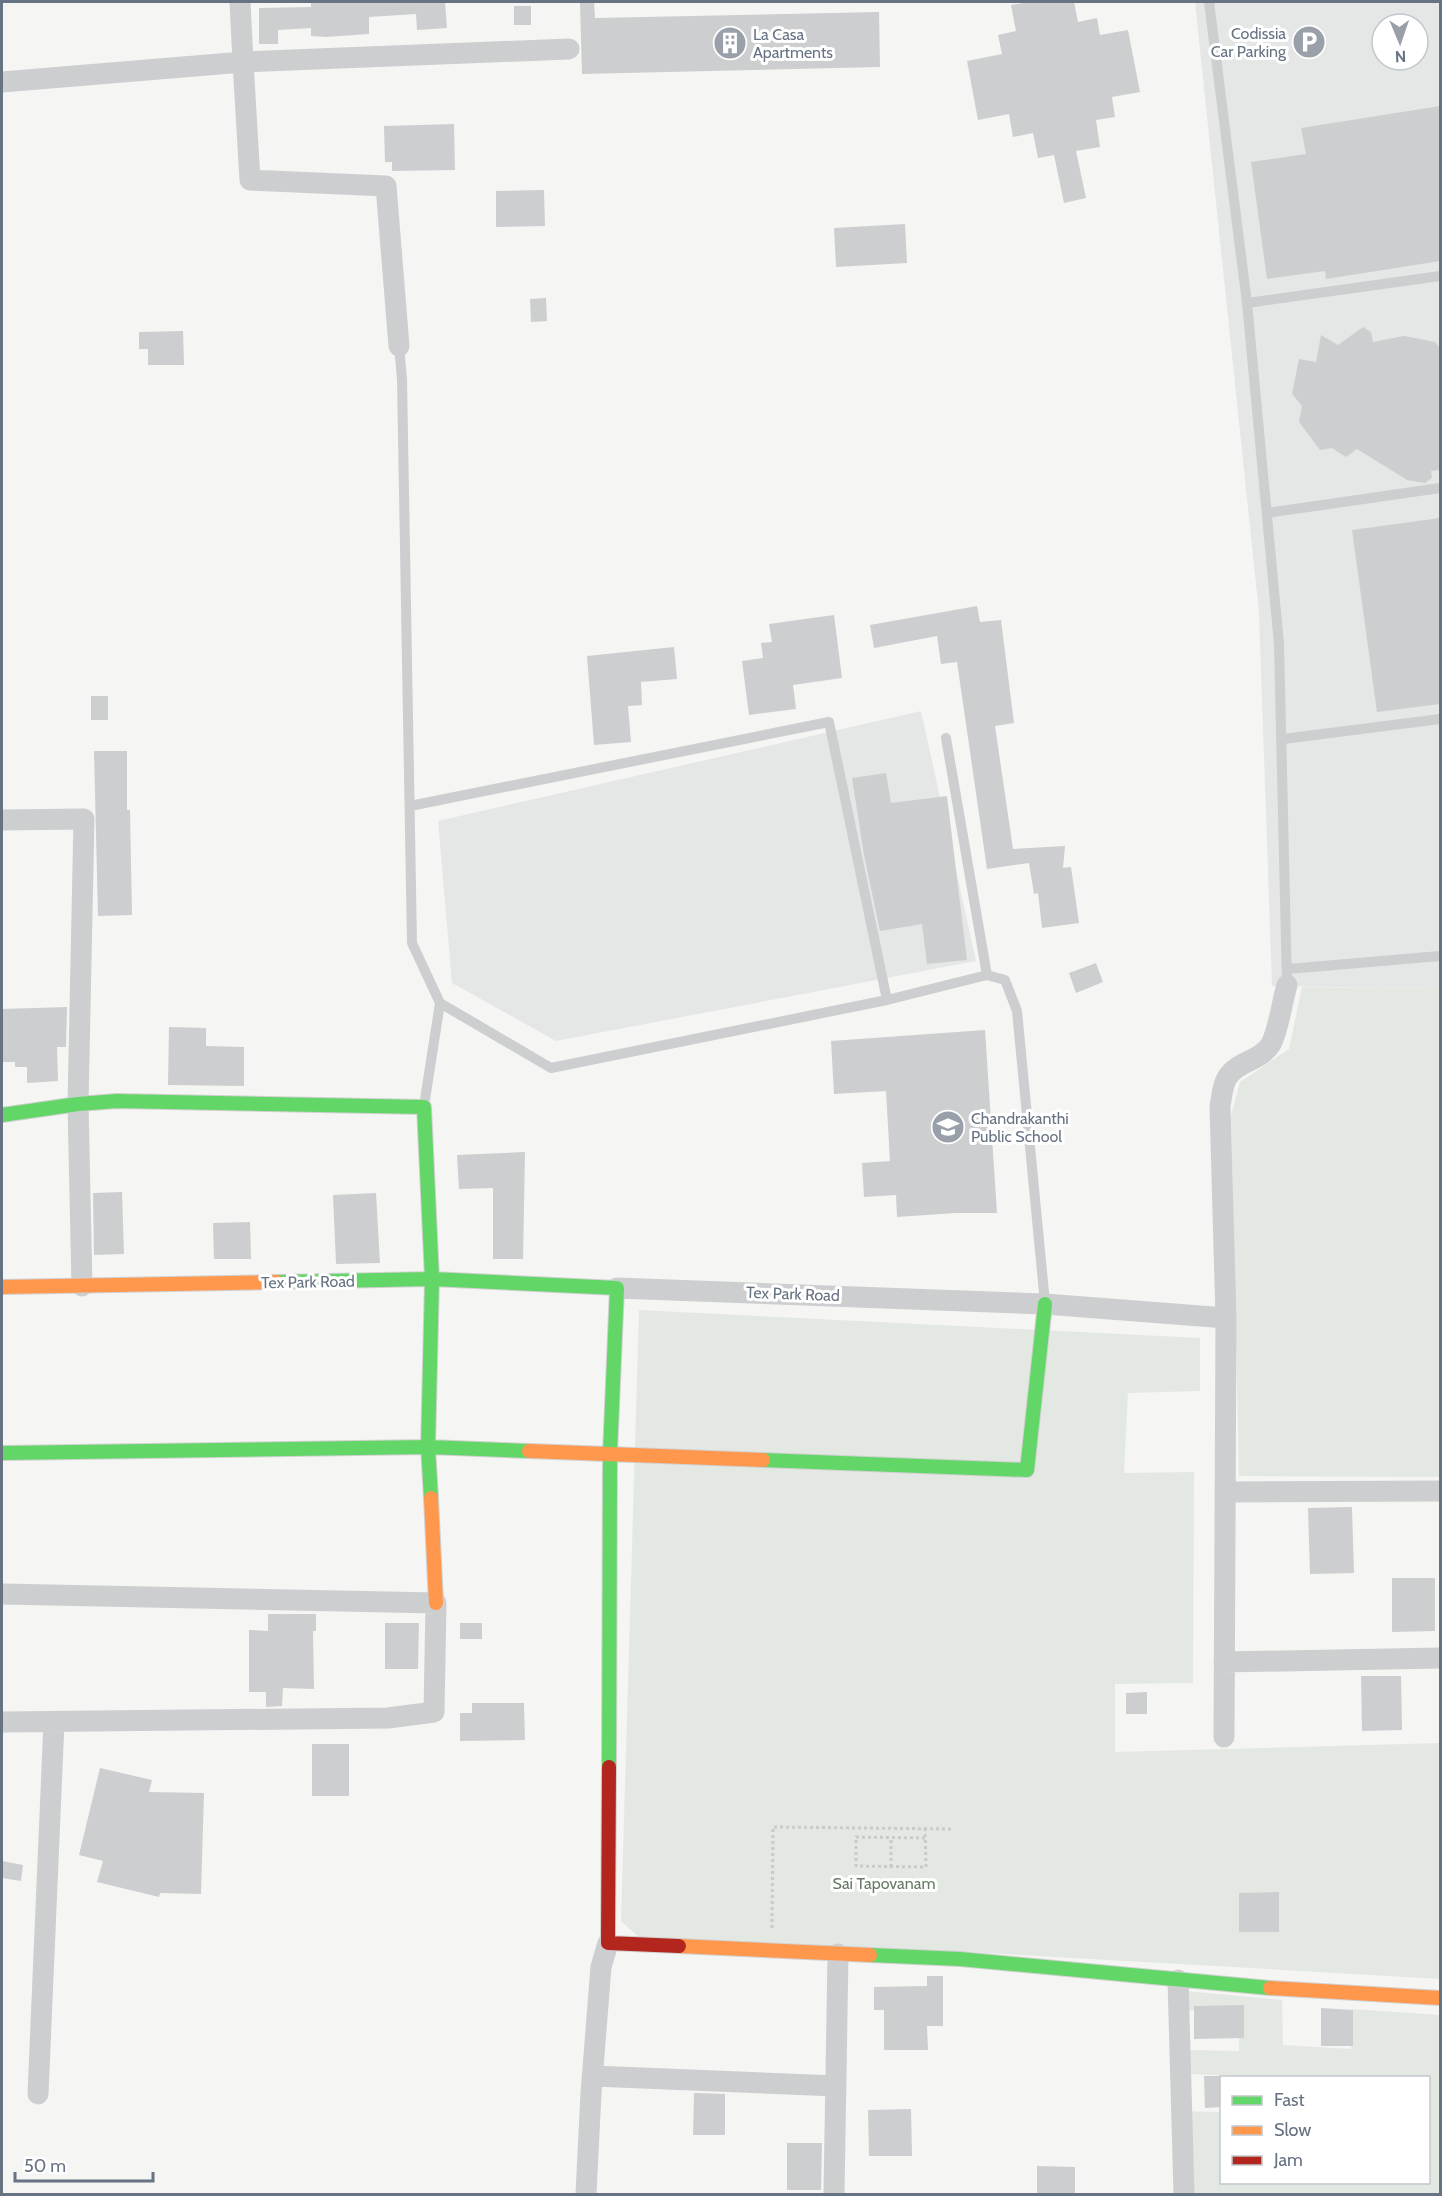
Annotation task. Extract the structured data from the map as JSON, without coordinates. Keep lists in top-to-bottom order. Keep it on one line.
{"streets":{"street":["Tex Park Road"]},"parks":["Sai Tapovanam"],"places":{"parking":["Codissia Car Parking"],"building":["La Casa Apartments"],"school or university":["Chandrakanthi Public School"]},"legend":["Fast","Slow","Jam"],"scale_bar":"50 m","north":"bottom"}
